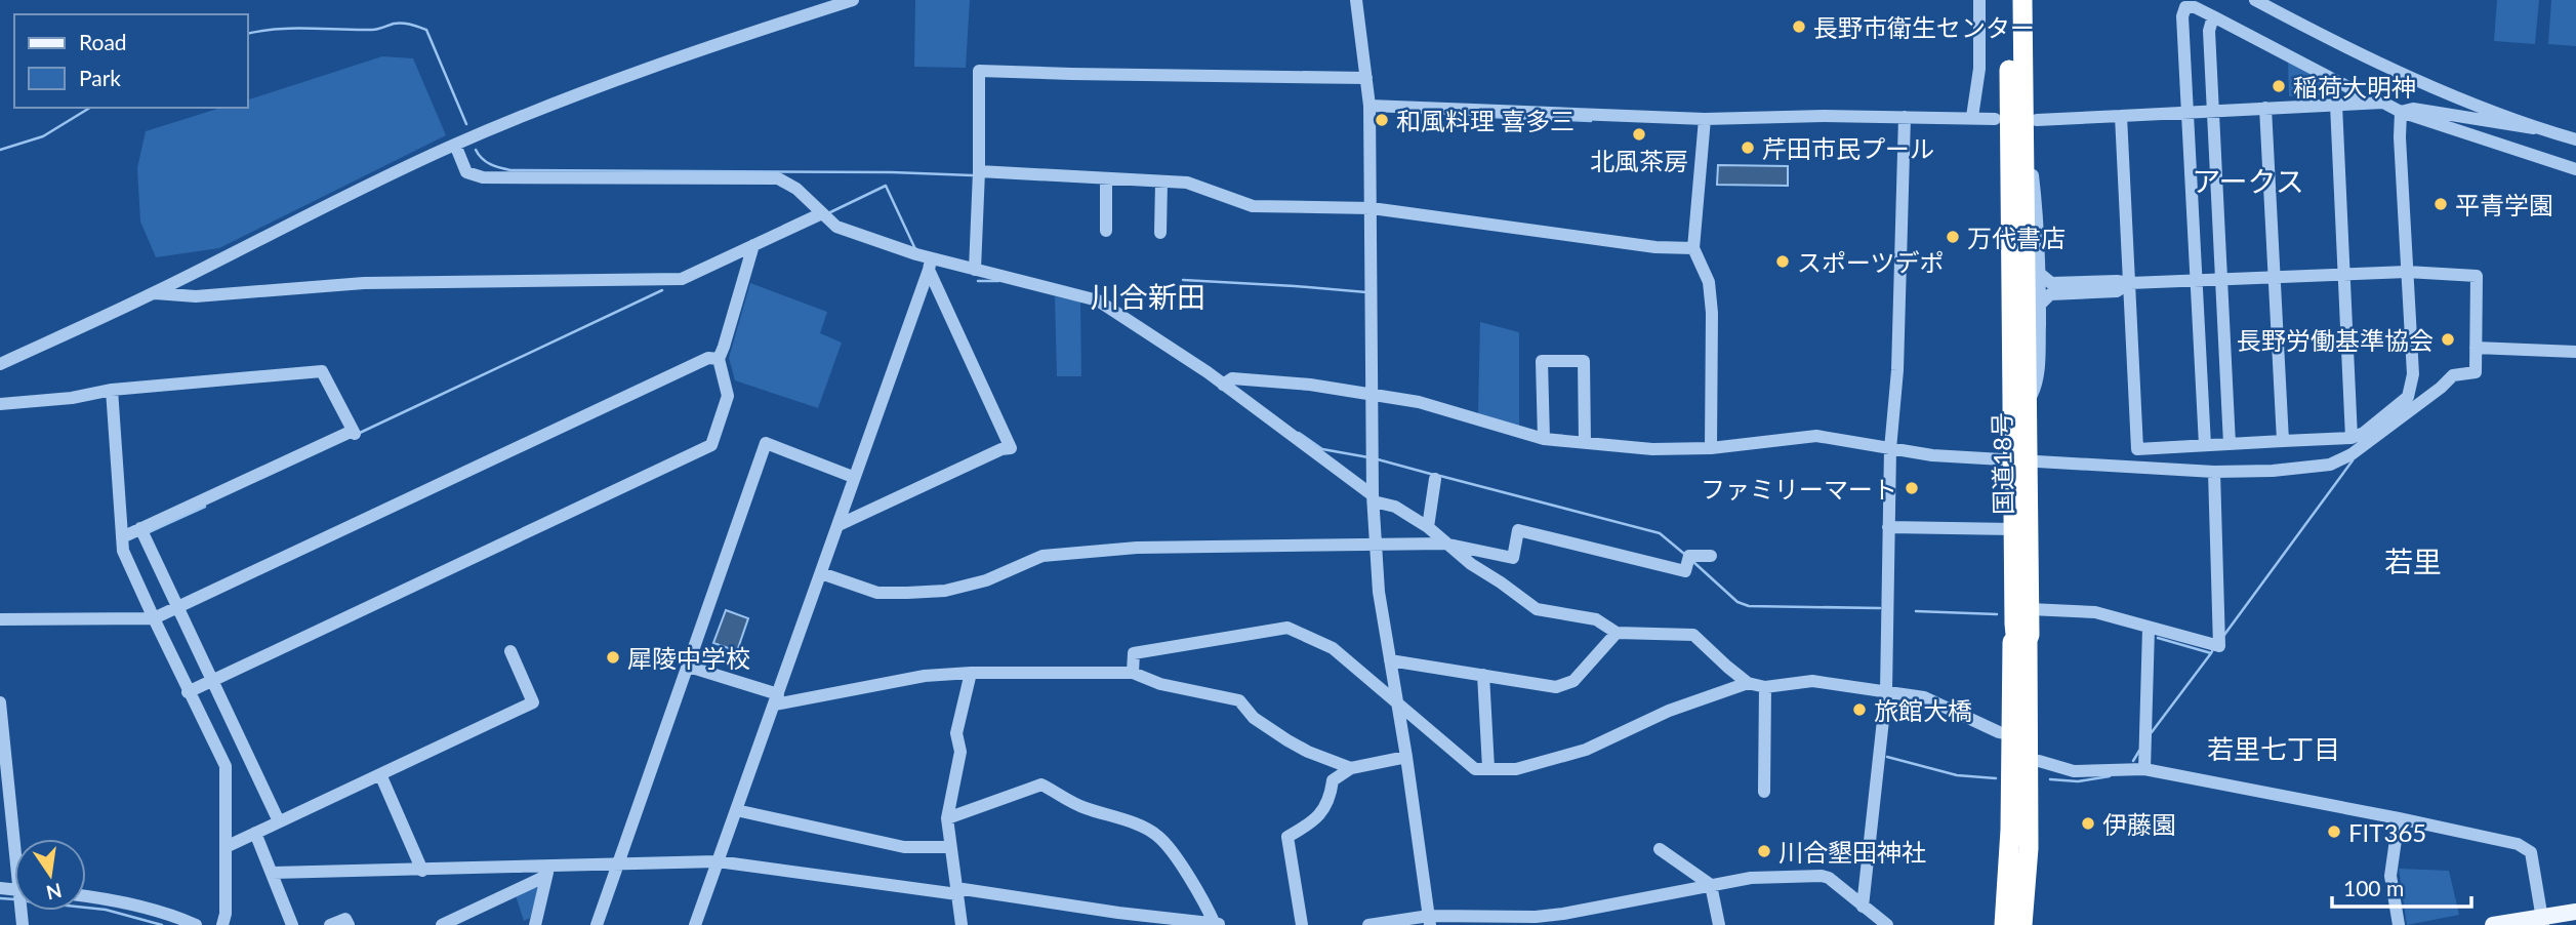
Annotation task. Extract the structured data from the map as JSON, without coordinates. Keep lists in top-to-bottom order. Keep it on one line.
{"streets":{"highway":["国道18号"]},"districts":["アークス","川合新田","若里","若里七丁目"],"places":["長野市衛生センター","稲荷大明神","和風料理 喜多三","北風茶房","芹田市民プール","平青学園","万代書店","スポーツデポ","長野労働基準協会","ファミリーマート","犀陵中学校","旅館大橋","伊藤園","FIT365","川合墾田神社"],"legend":["Road","Park"],"scale_bar":"100 m","north":"bottom"}
